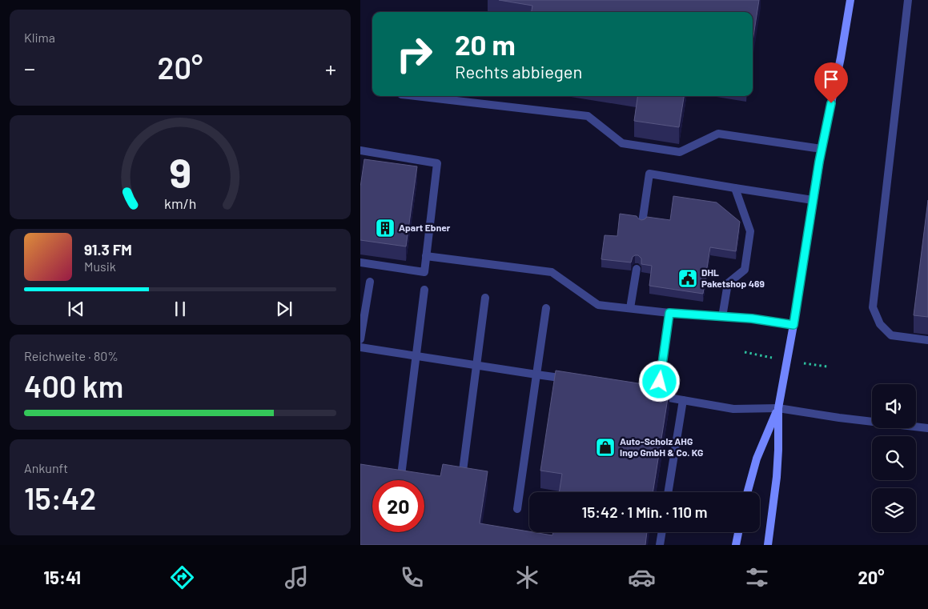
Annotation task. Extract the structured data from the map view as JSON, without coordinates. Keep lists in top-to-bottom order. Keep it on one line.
{"places":{"building":["Apart Ebner"],"public building":["DHL Paketshop 469"],"shop":["Auto-Scholz AHG Ingo GmbH & Co. KG"]},"page":{"tile":["Klima",["Reichweite · 80%","400 km"],["Ankunft","15:42"]],"turn":["20 m","Rechts abbiegen"],"heat":["−","20°","+"],"song":["91.3 FM","Musik"],"limit":"20","trip":"15:42 · 1 Min. · 110 m","tabs":["15:41","20°"],"gauge":["9","km/h"]}}
